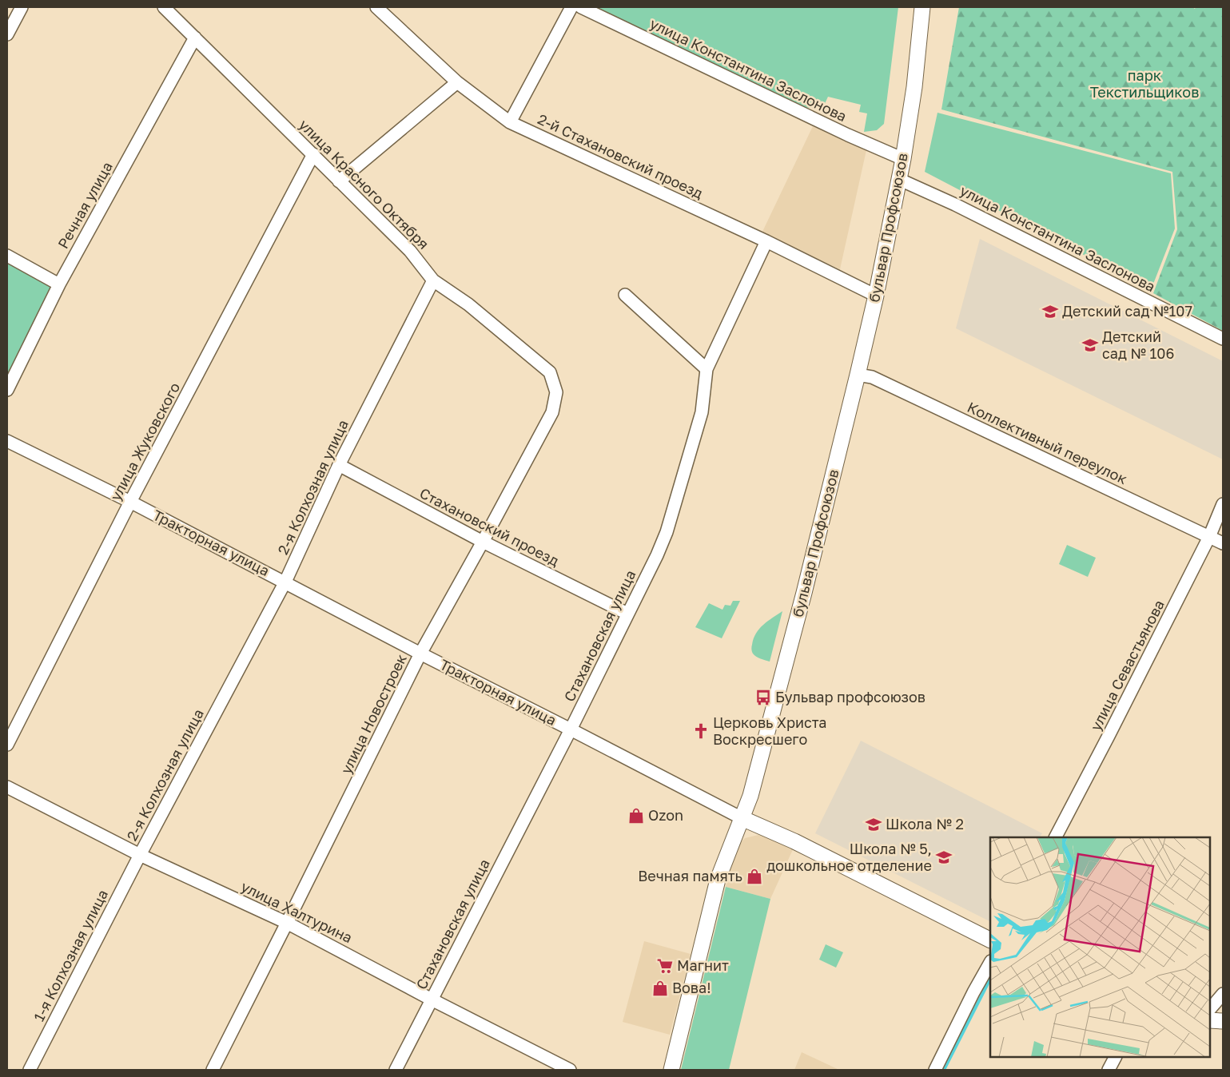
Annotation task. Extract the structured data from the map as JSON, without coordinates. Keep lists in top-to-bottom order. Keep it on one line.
{"streets":{"main road":["бульвар Профсоюзов","Тракторная улица"],"street":["улица Константина Заслонова","2-й Стахановский проезд","улица Красного Октября","Речная улица","улица Жуковского","Коллективный переулок","2-я Колхозная улица","Стахановский проезд","Стахановская улица","улица Севастьянова","улица Новостроек","улица Халтурина","1-я Колхозная улица"]},"crossings":[["улица Константина Заслонова","бульвар Профсоюзов"],["2-й Стахановский проезд","бульвар Профсоюзов"],["2-й Стахановский проезд","Стахановская улица"],["улица Красного Октября","Речная улица"],["улица Красного Октября","улица Жуковского"],["улица Красного Октября","2-я Колхозная улица"],["улица Красного Октября","улица Новостроек"],["бульвар Профсоюзов","Коллективный переулок"],["бульвар Профсоюзов","Тракторная улица"],["улица Жуковского","Тракторная улица"],["Коллективный переулок","улица Севастьянова"],["2-я Колхозная улица","Стахановский проезд"],["2-я Колхозная улица","Тракторная улица"],["2-я Колхозная улица","улица Халтурина"],["2-я Колхозная улица","1-я Колхозная улица"],["Стахановский проезд","Стахановская улица"],["Стахановский проезд","улица Новостроек"],["Тракторная улица","Стахановская улица"],["Тракторная улица","улица Новостроек"],["Стахановская улица","улица Халтурина"],["улица Новостроек","улица Халтурина"],["улица Халтурина","1-я Колхозная улица"]],"parks":["парк Текстильщиков"],"places":{"school or university":["Детский сад №107","Детский сад № 106","Школа № 2","Школа № 5, дошкольное отделение"],"bus stop":["Бульвар профсоюзов"],"church":["Церковь Христа Воскресшего"],"shop":["Ozon","Вечная память","Вова!"],"supermarket":["Магнит"]}}
